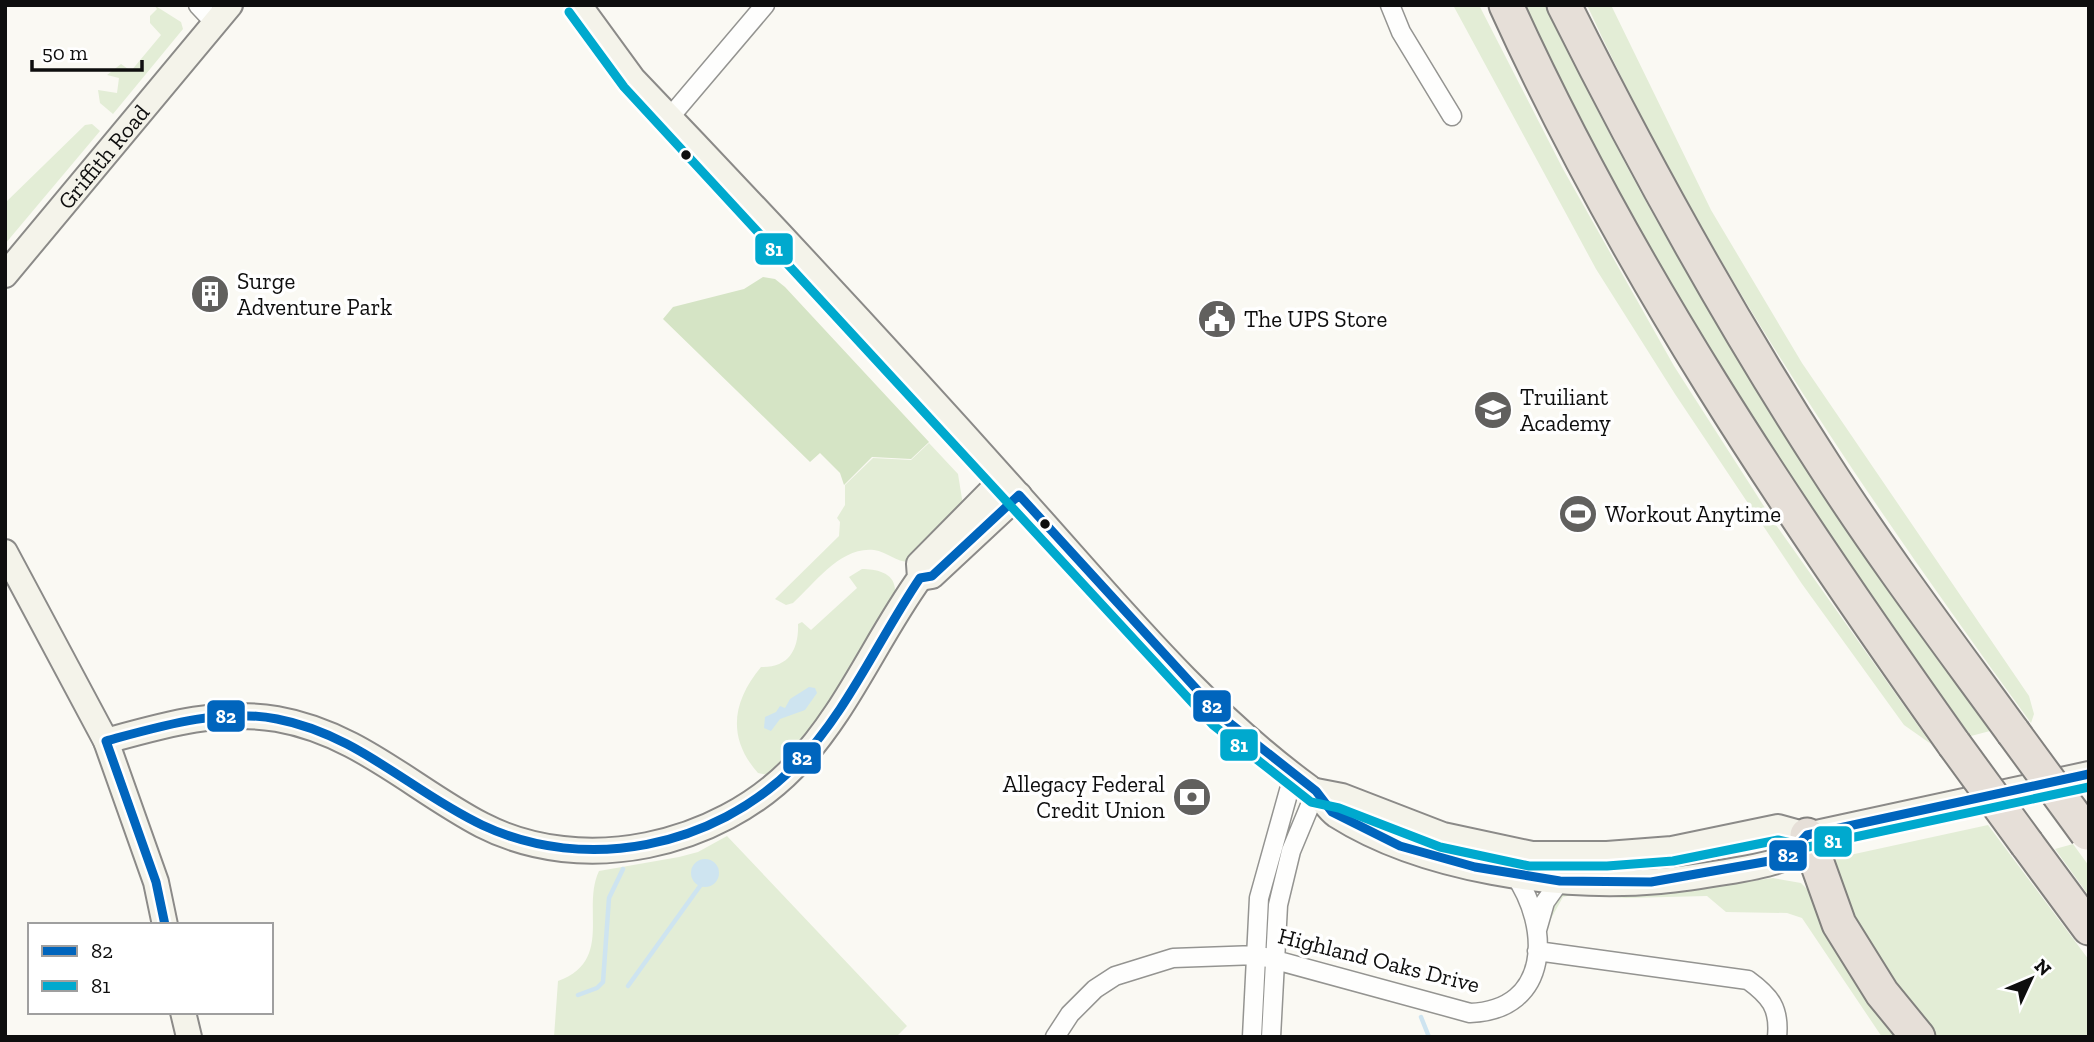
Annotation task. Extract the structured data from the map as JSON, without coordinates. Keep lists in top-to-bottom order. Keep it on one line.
{"streets":{"main road":["Griffith Road"],"street":["Highland Oaks Drive"]},"places":{"building":["Surge Adventure Park"],"public building":["The UPS Store"],"school or university":["Truiliant Academy"],"sports":["Workout Anytime"],"bank":["Allegacy Federal Credit Union"]},"lines":["transit line 81","transit line 82"],"legend":["82","81"],"scale_bar":"50 m","north":"top right"}
